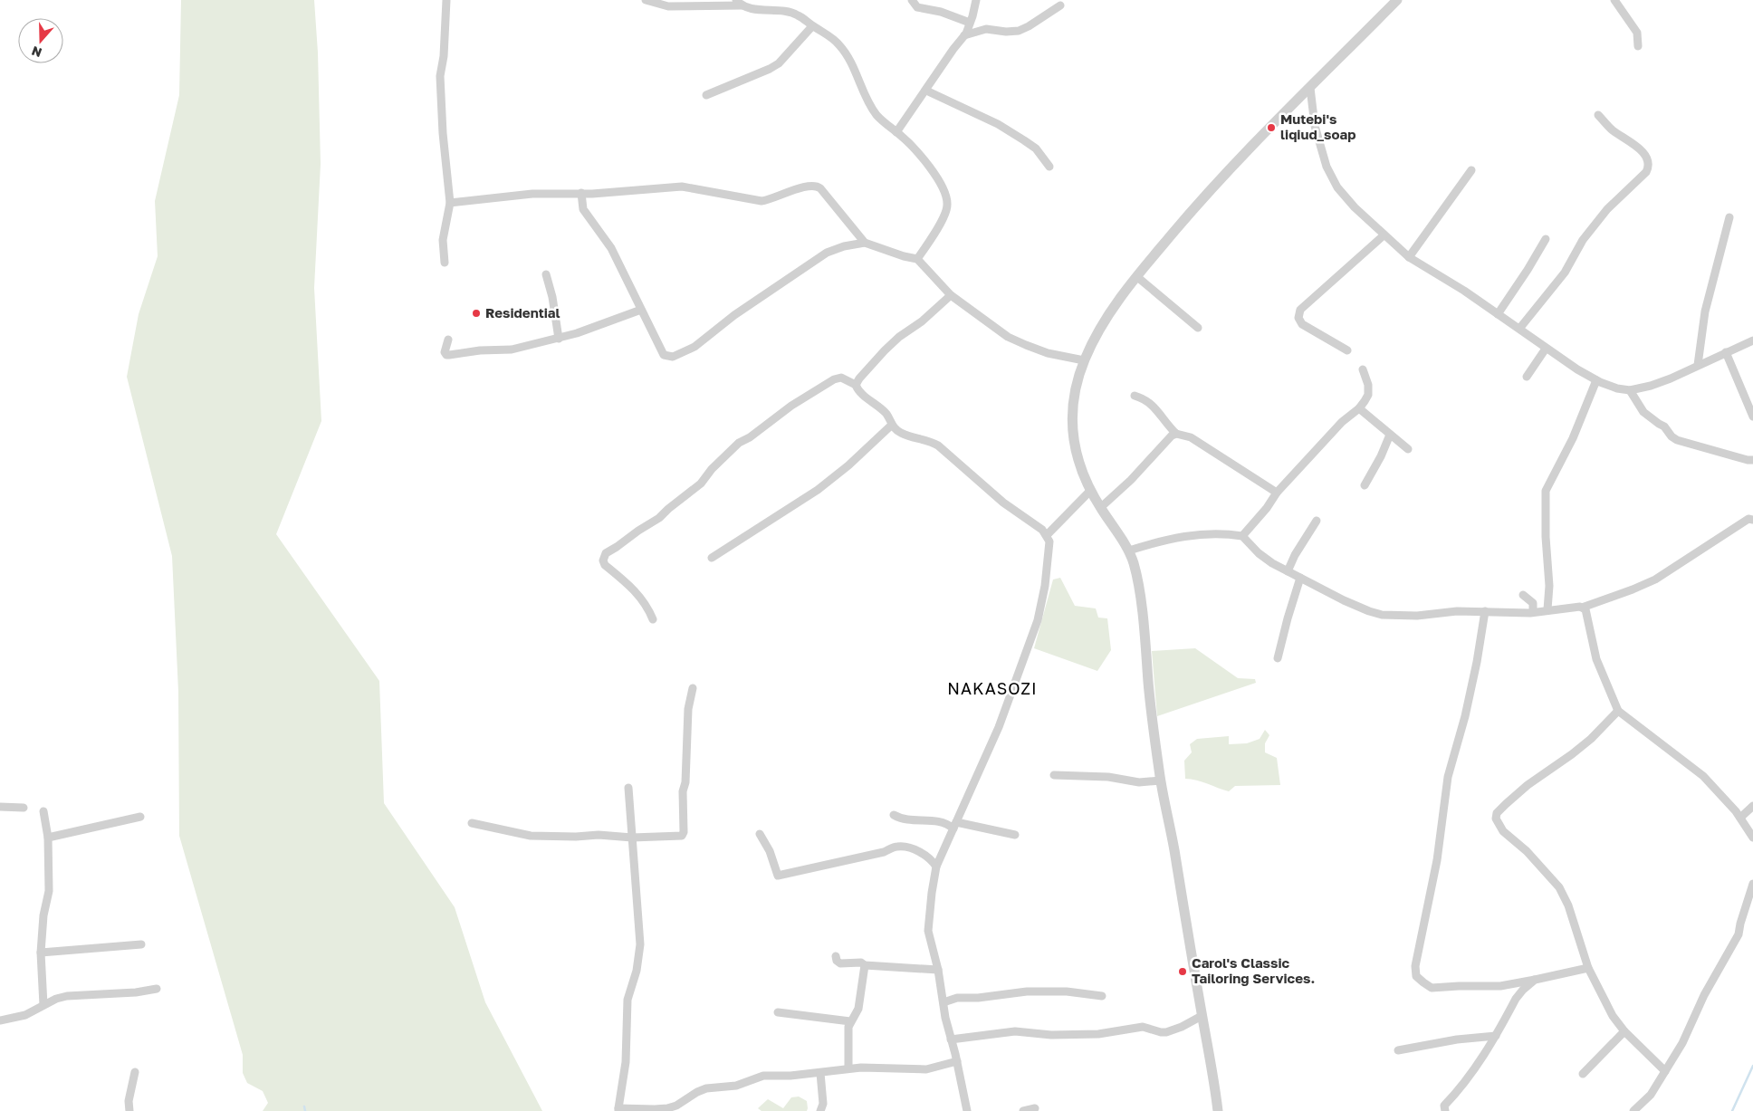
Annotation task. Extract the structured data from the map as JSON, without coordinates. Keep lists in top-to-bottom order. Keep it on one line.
{"districts":["NAKASOZI"],"places":["Mutebi's liqiud_soap","Residential","Carol's Classic Tailoring Services."],"north":"bottom"}
